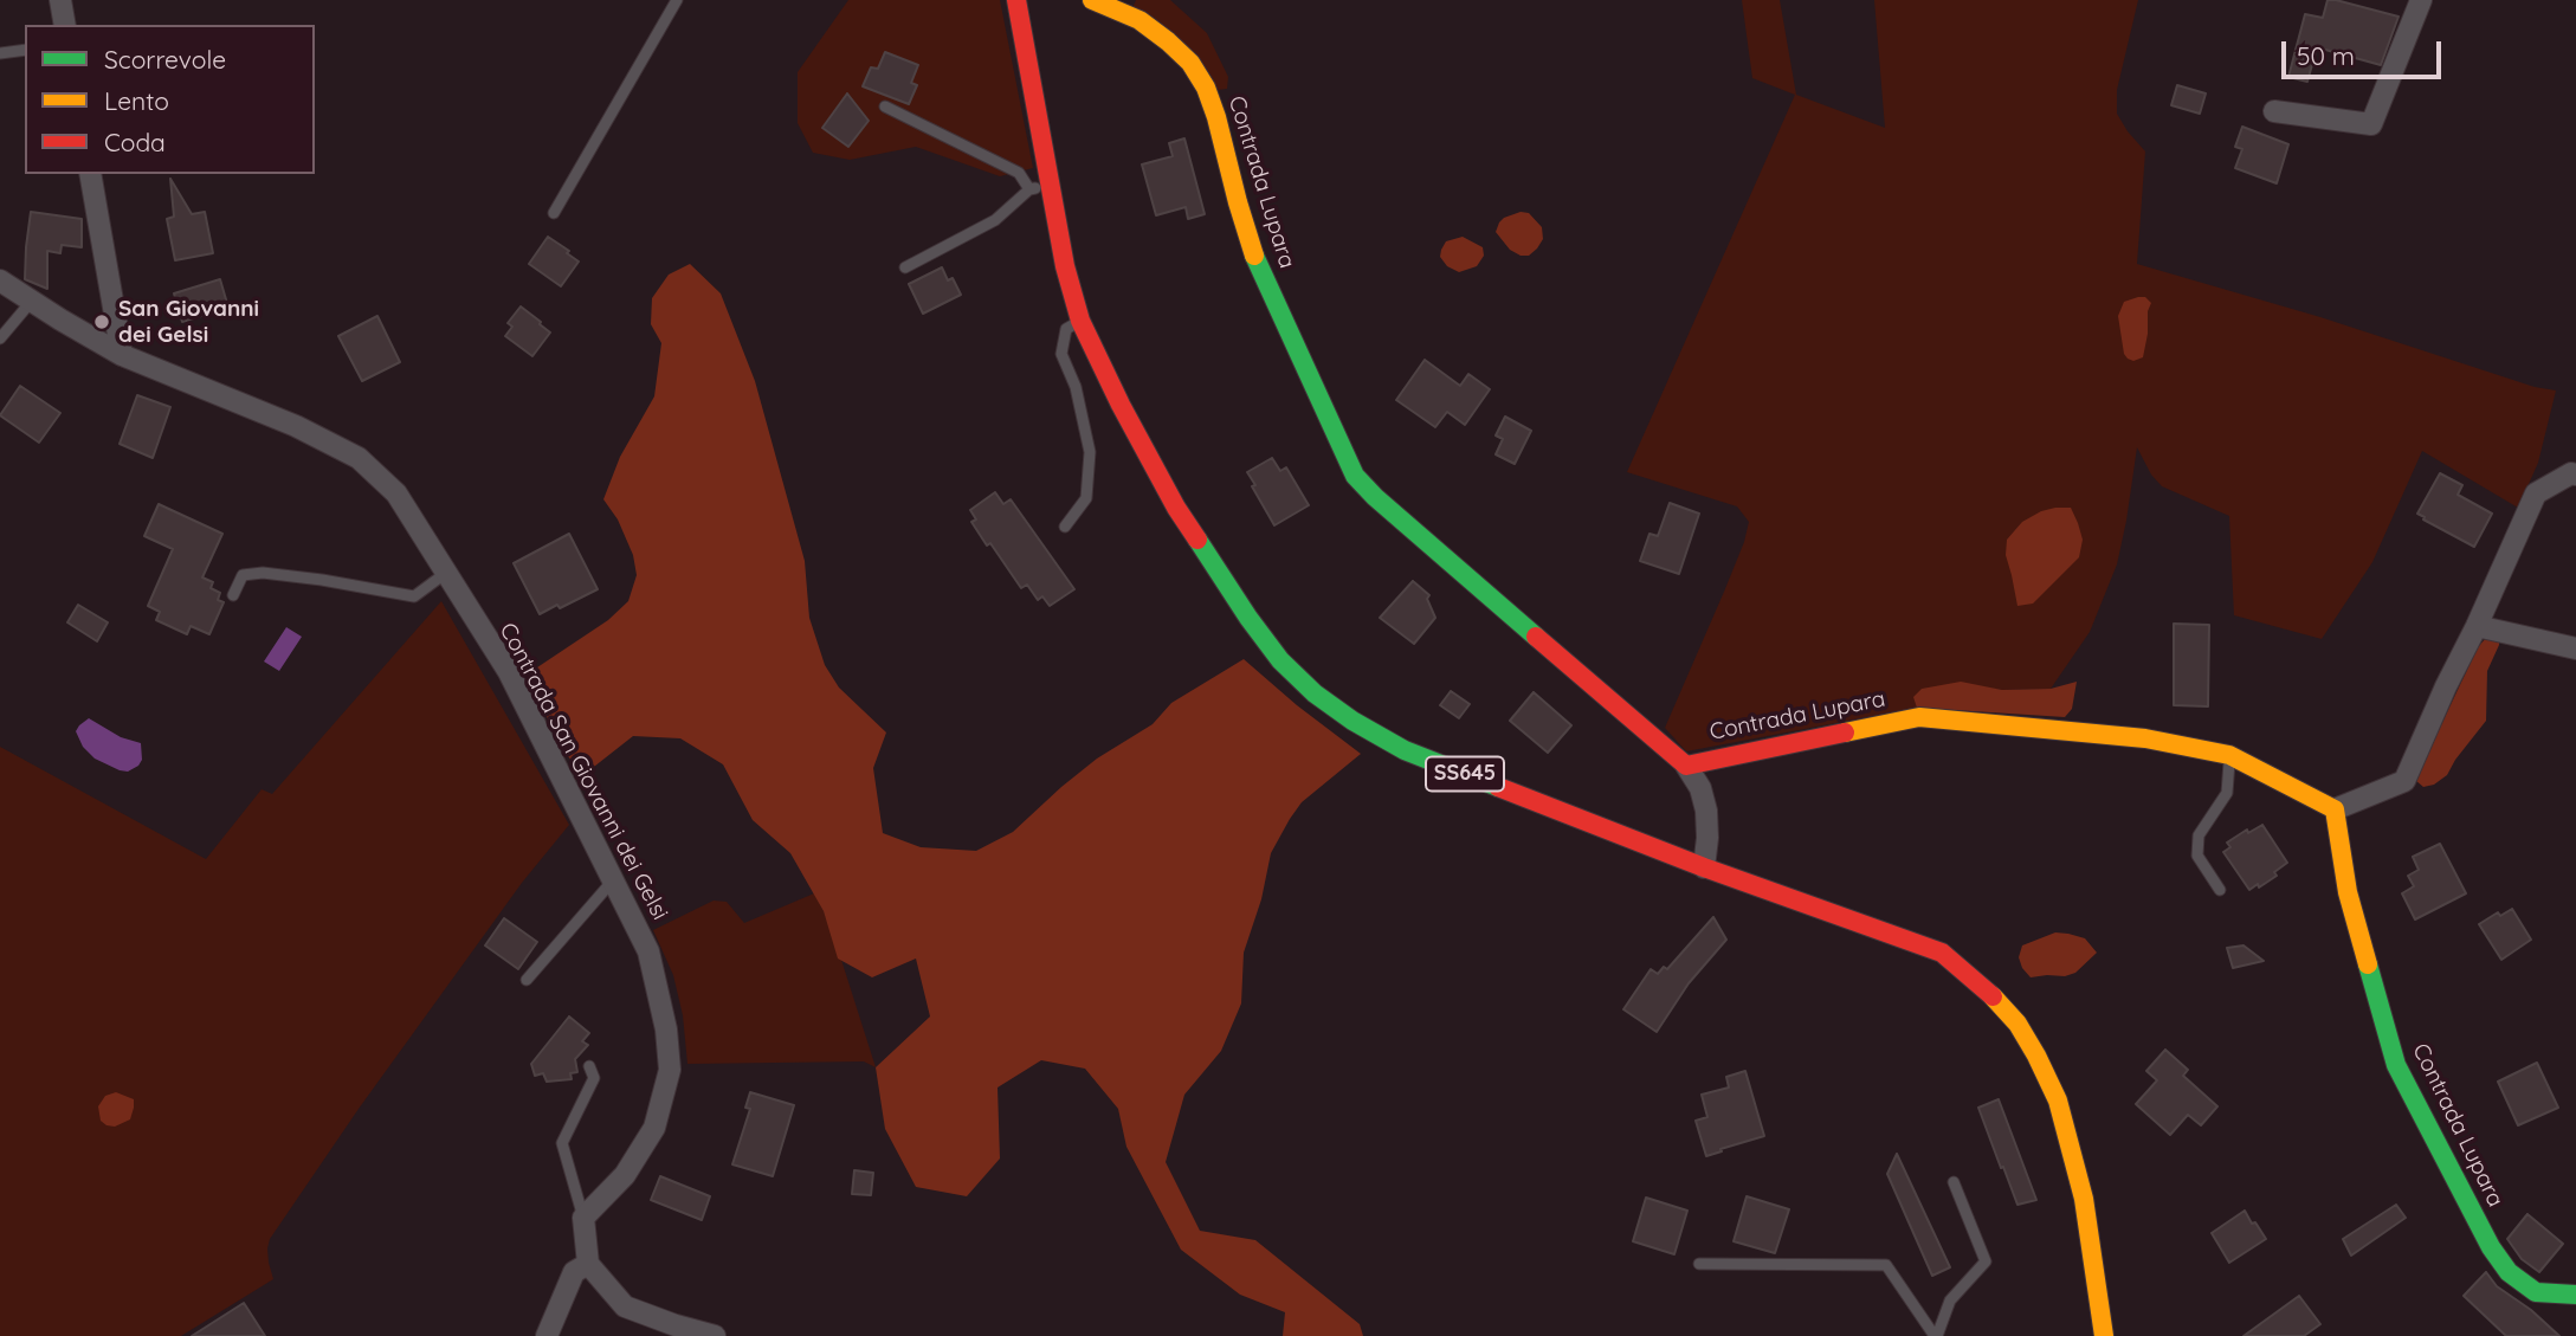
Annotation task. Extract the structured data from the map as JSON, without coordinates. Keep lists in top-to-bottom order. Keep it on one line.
{"streets":{"street":["Contrada Lupara","Contrada San Giovanni dei Gelsi","SS645"]},"places":["San Giovanni dei Gelsi"],"legend":["Scorrevole","Lento","Coda"],"scale_bar":"50 m"}
